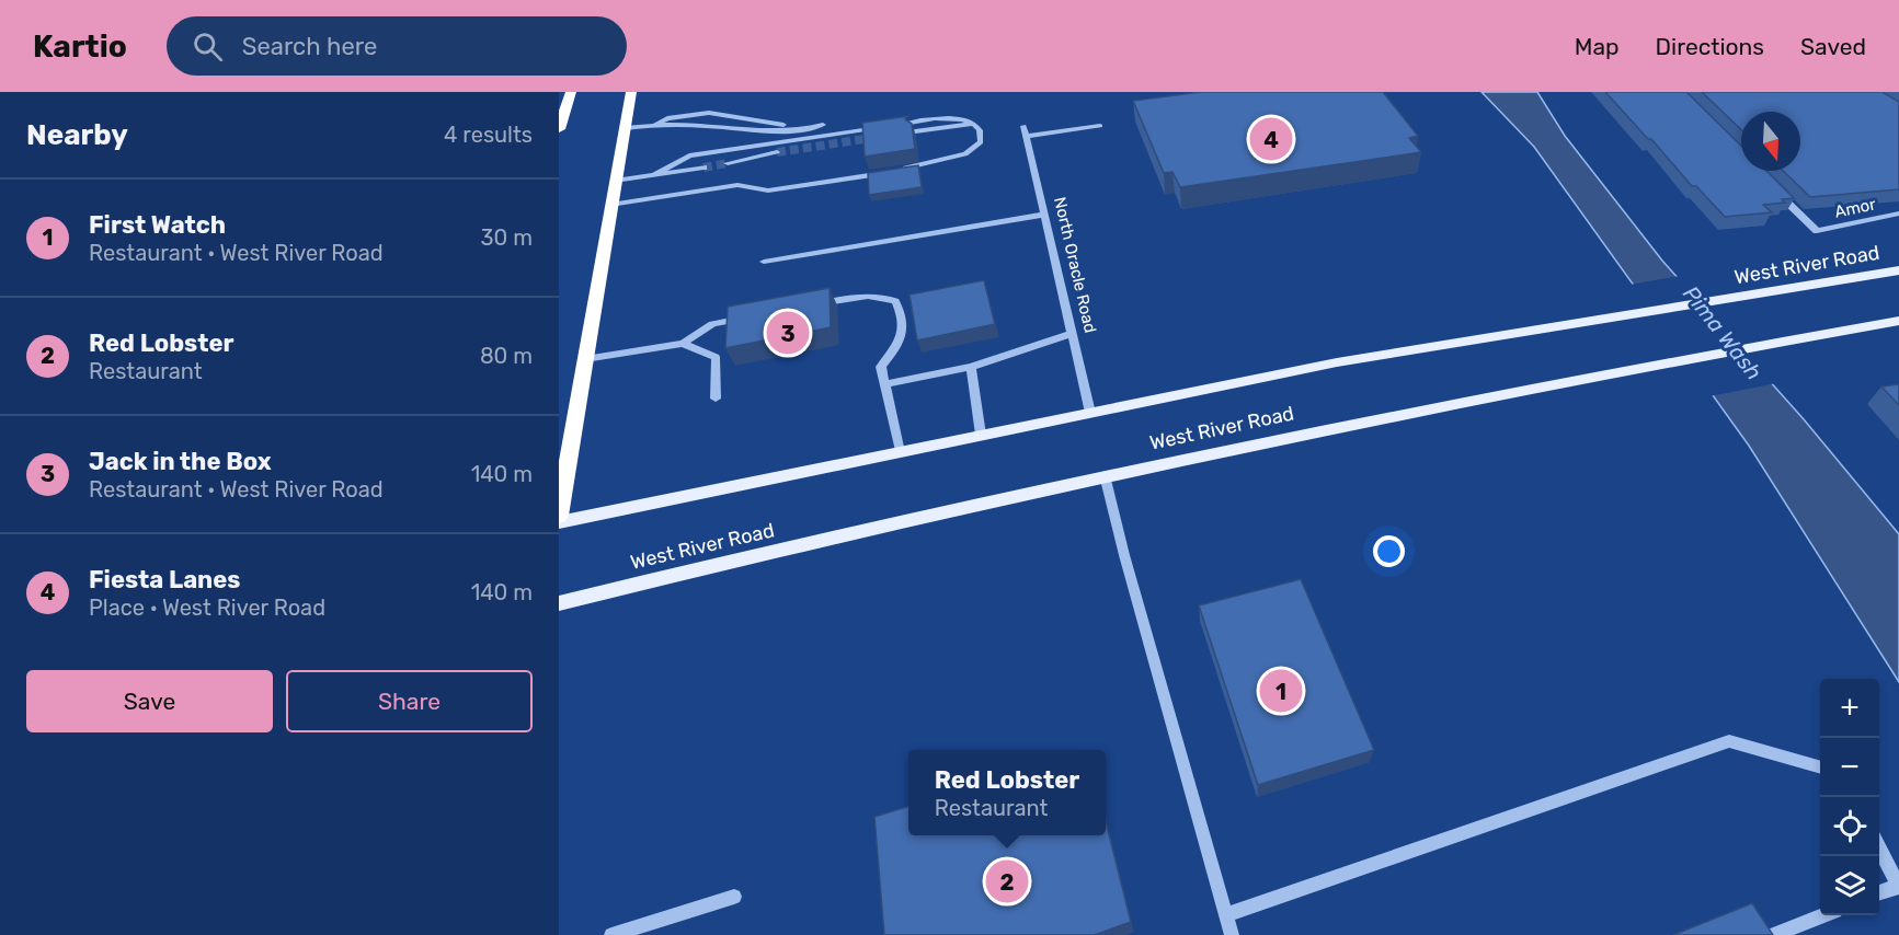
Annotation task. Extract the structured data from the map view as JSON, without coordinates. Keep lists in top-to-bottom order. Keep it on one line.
{"streets":{"main road":["West River Road"],"lane":["Amor","North Oracle Road"]},"crossings":[["North Oracle Road","West River Road"]],"water":["Pima Wash"],"north":"bottom","page":{"header":"Kartio","search":"Search here","nav":["Map","Directions","Saved"],"heading":["Nearby","4 results"],"pins":["4","3","1","2"],"list":[{"mark":"1","name":"First Watch","note":"Restaurant · West River Road","value":"30 m"},{"mark":"2","name":"Red Lobster","note":"Restaurant","value":"80 m"},{"mark":"3","name":"Jack in the Box","note":"Restaurant · West River Road","value":"140 m"},{"mark":"4","name":"Fiesta Lanes","note":"Place · West River Road","value":"140 m"}],"buttons":["Save","Share"],"map_buttons":["+","−"],"popup":["Red Lobster","Restaurant"]}}
